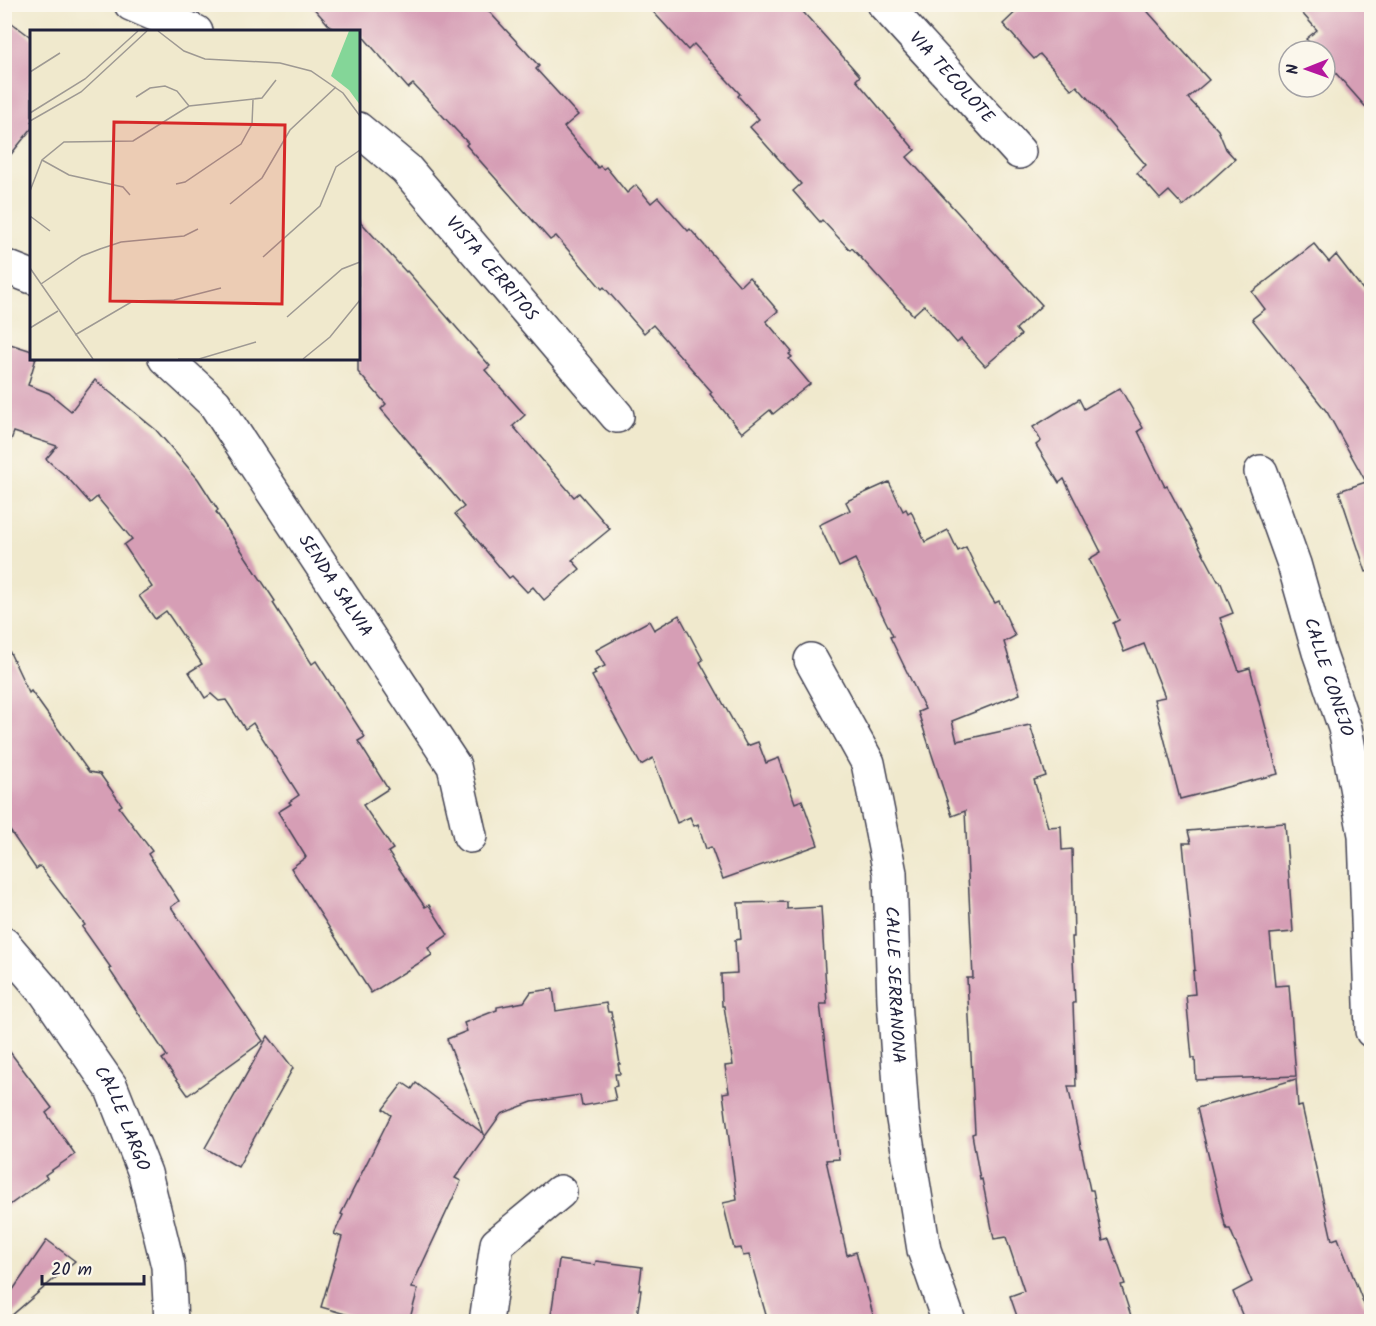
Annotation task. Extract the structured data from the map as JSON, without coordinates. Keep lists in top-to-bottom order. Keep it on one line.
{"streets":{"street":["VIA TECOLOTE","VISTA CERRITOS","SENDA SALVIA","CALLE CONEJO","CALLE SERRANONA","CALLE LARGO"]},"scale_bar":"20 m","north":"left"}
